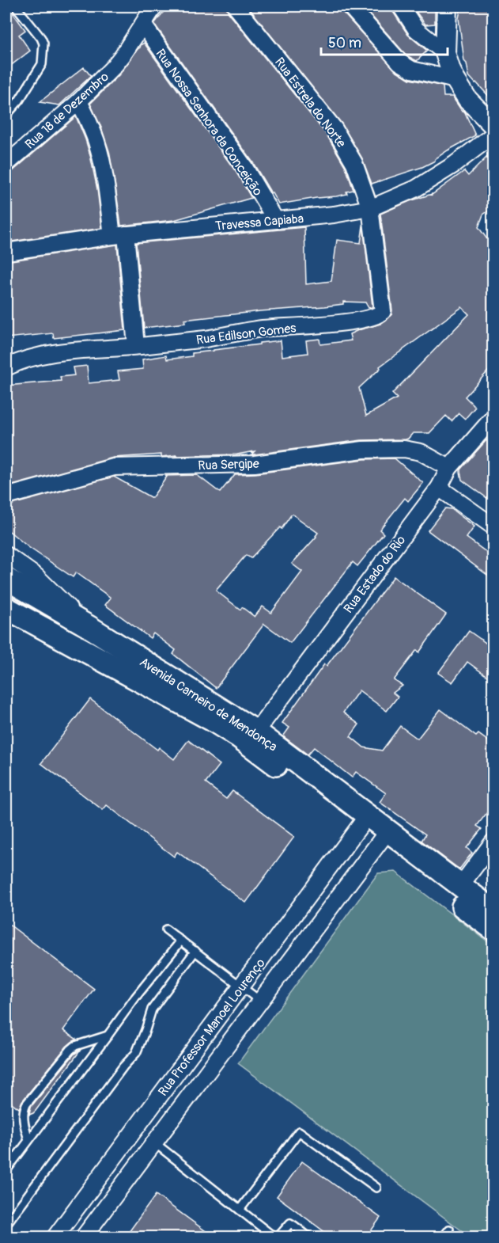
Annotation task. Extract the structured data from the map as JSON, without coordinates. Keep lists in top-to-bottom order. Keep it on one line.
{"streets":{"main road":["Avenida Carneiro de Mendonça"],"street":["Rua Estrela do Norte","Rua 18 de Dezembro","Rua Nossa Senhora da Conceição","Travessa Capiaba","Rua Edilson Gomes","Rua Sergipe","Rua Estado do Rio","Rua Professor Manoel Lourenço"]},"crossings":[["Rua Estrela do Norte","Travessa Capiaba"],["Rua Estrela do Norte","Rua Edilson Gomes"],["Rua 18 de Dezembro","Rua Nossa Senhora da Conceição"],["Rua Nossa Senhora da Conceição","Travessa Capiaba"],["Travessa Capiaba","Rua Edilson Gomes"],["Rua Sergipe","Rua Estado do Rio"],["Rua Estado do Rio","Avenida Carneiro de Mendonça"],["Avenida Carneiro de Mendonça","Rua Professor Manoel Lourenço"]],"scale_bar":"50 m"}
